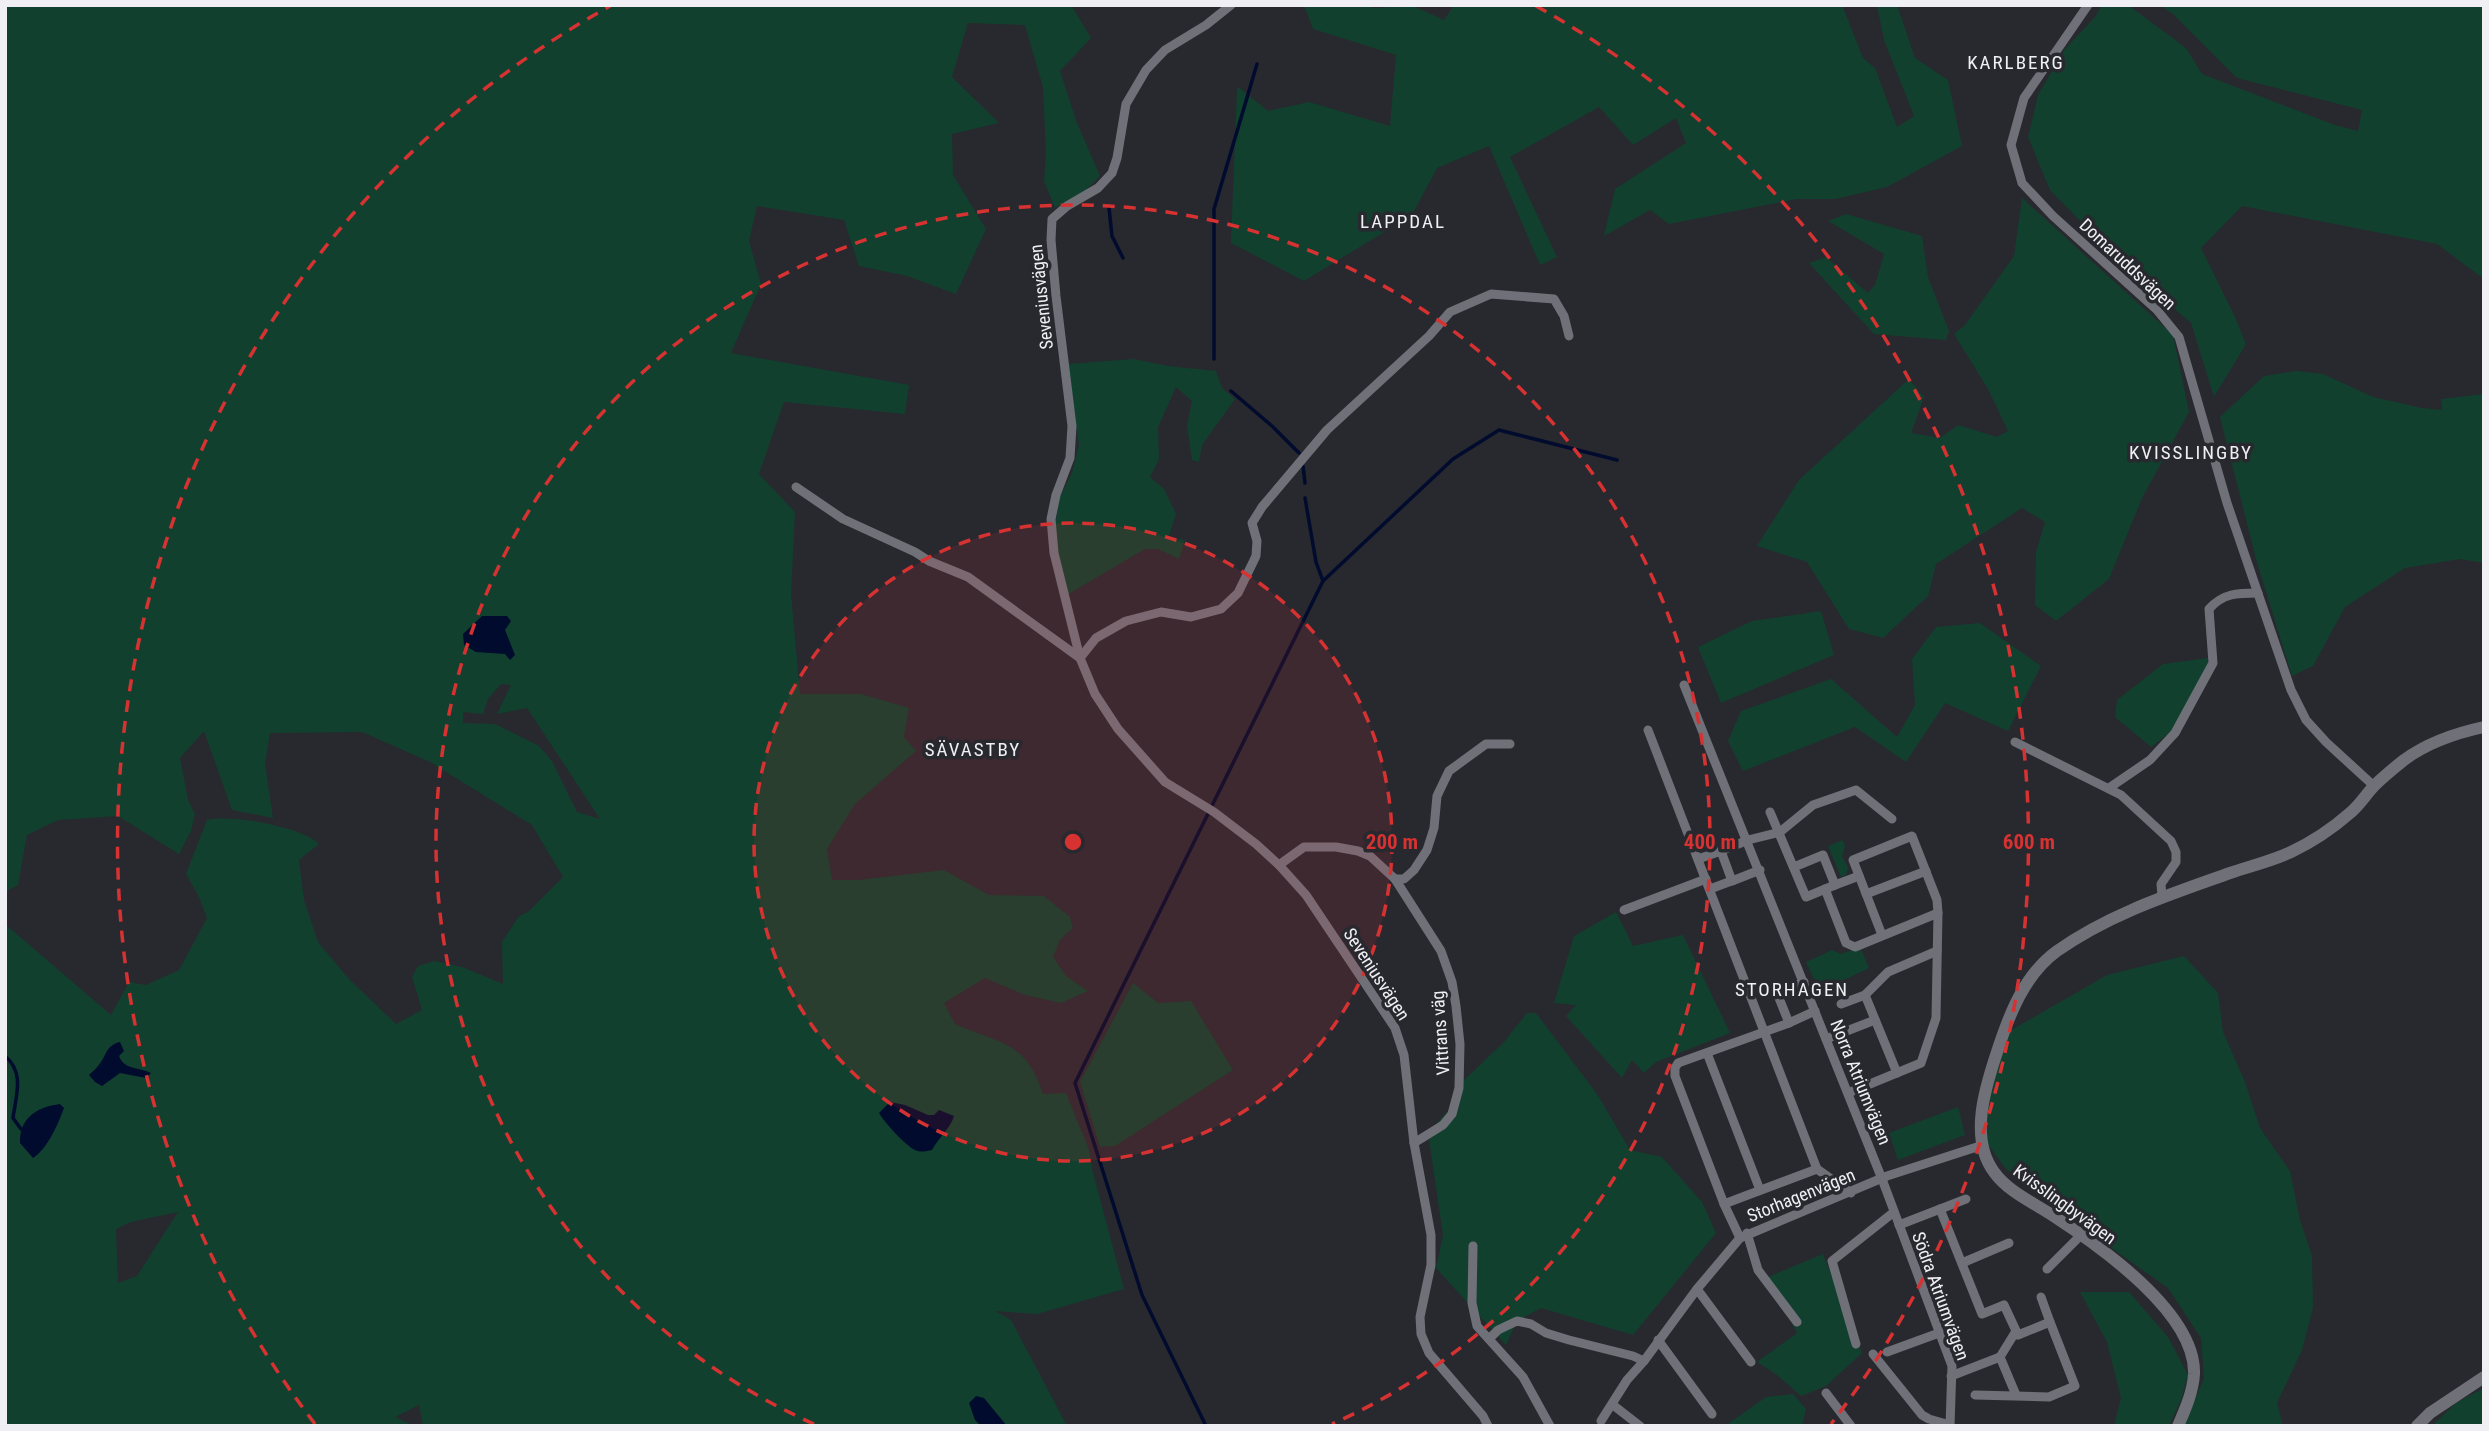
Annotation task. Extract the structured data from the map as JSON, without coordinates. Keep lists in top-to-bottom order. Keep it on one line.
{"streets":{"street":["Domaruddsvägen","Seveniusvägen","Vittrans väg","Norra Atriumvägen","Storhagenvägen","Kvisslingbyvägen","Södra Atriumvägen"]},"crossings":[["Domaruddsvägen","Kvisslingbyvägen"],["Seveniusvägen","Vittrans väg"],["Norra Atriumvägen","Storhagenvägen"],["Norra Atriumvägen","Södra Atriumvägen"],["Storhagenvägen","Kvisslingbyvägen"],["Storhagenvägen","Södra Atriumvägen"]],"districts":["KARLBERG","LAPPDAL","KVISSLINGBY","SÄVASTBY","STORHAGEN"],"rings":["200 m","400 m","600 m"]}
